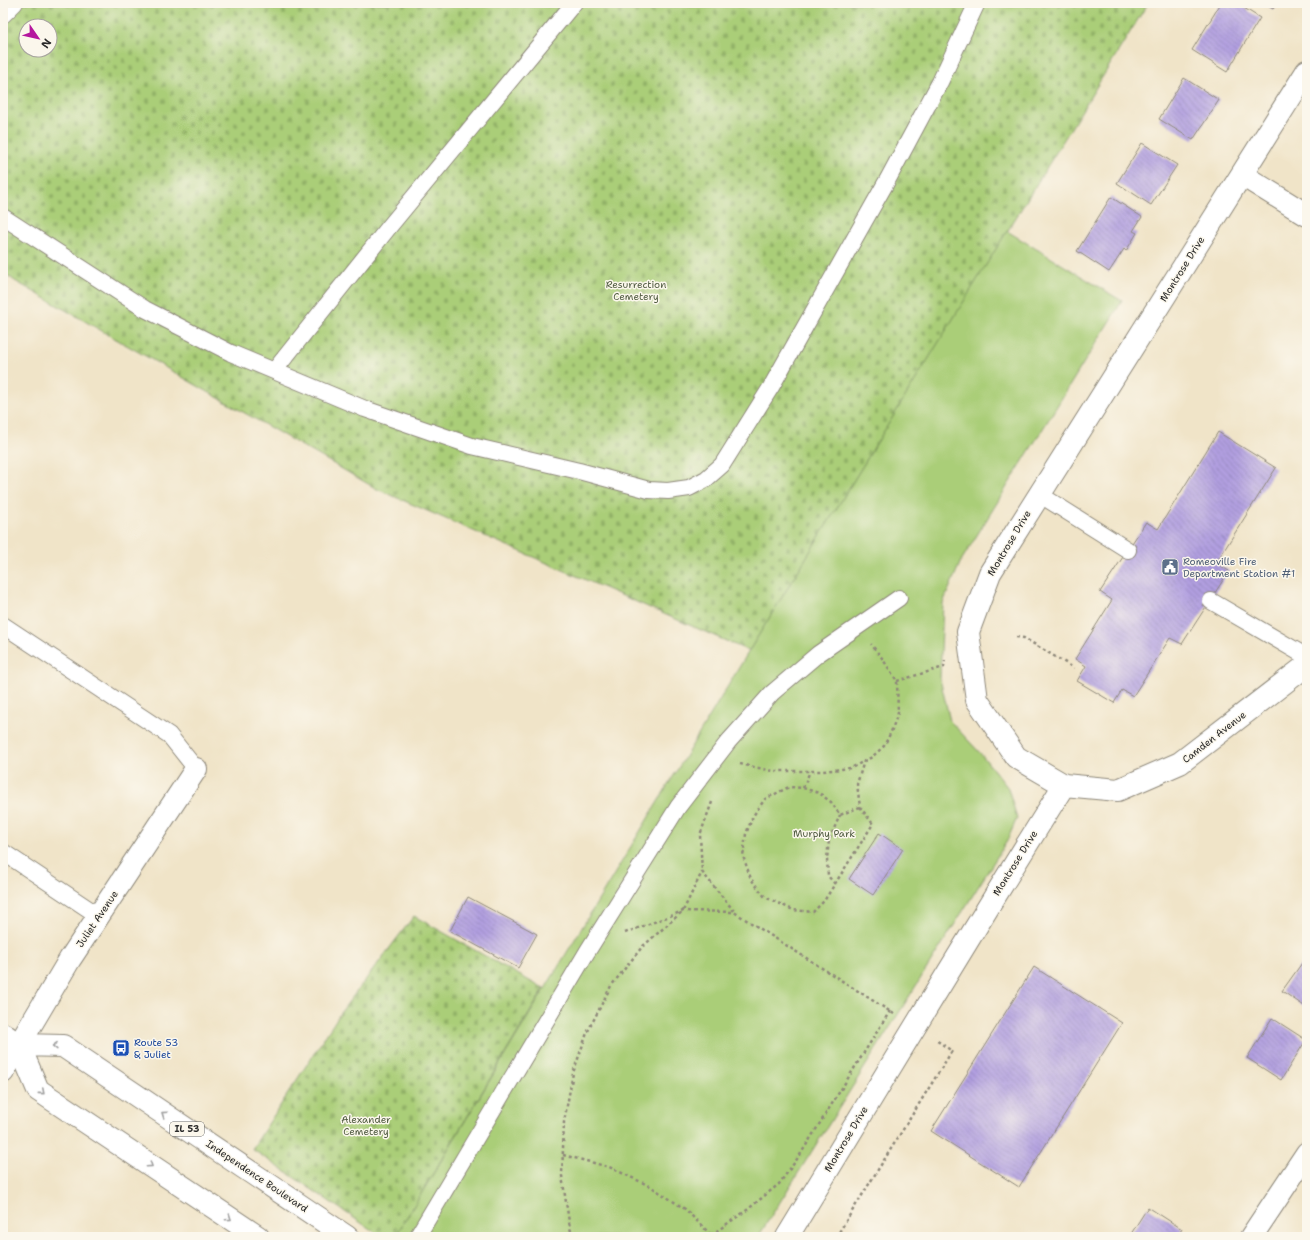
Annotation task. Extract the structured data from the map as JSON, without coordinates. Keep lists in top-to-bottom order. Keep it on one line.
{"streets":{"street":["Montrose Drive","Camden Avenue","Juliet Avenue","IL 53","Independence Boulevard"]},"crossings":[["Montrose Drive","Camden Avenue"],["Juliet Avenue","Independence Boulevard"]],"parks":["Resurrection Cemetery","Murphy Park","Alexander Cemetery"],"places":{"public building":["Romeoville Fire Department Station #1"],"bus stop":["Route 53 & Juliet"]},"north":"bottom right"}
